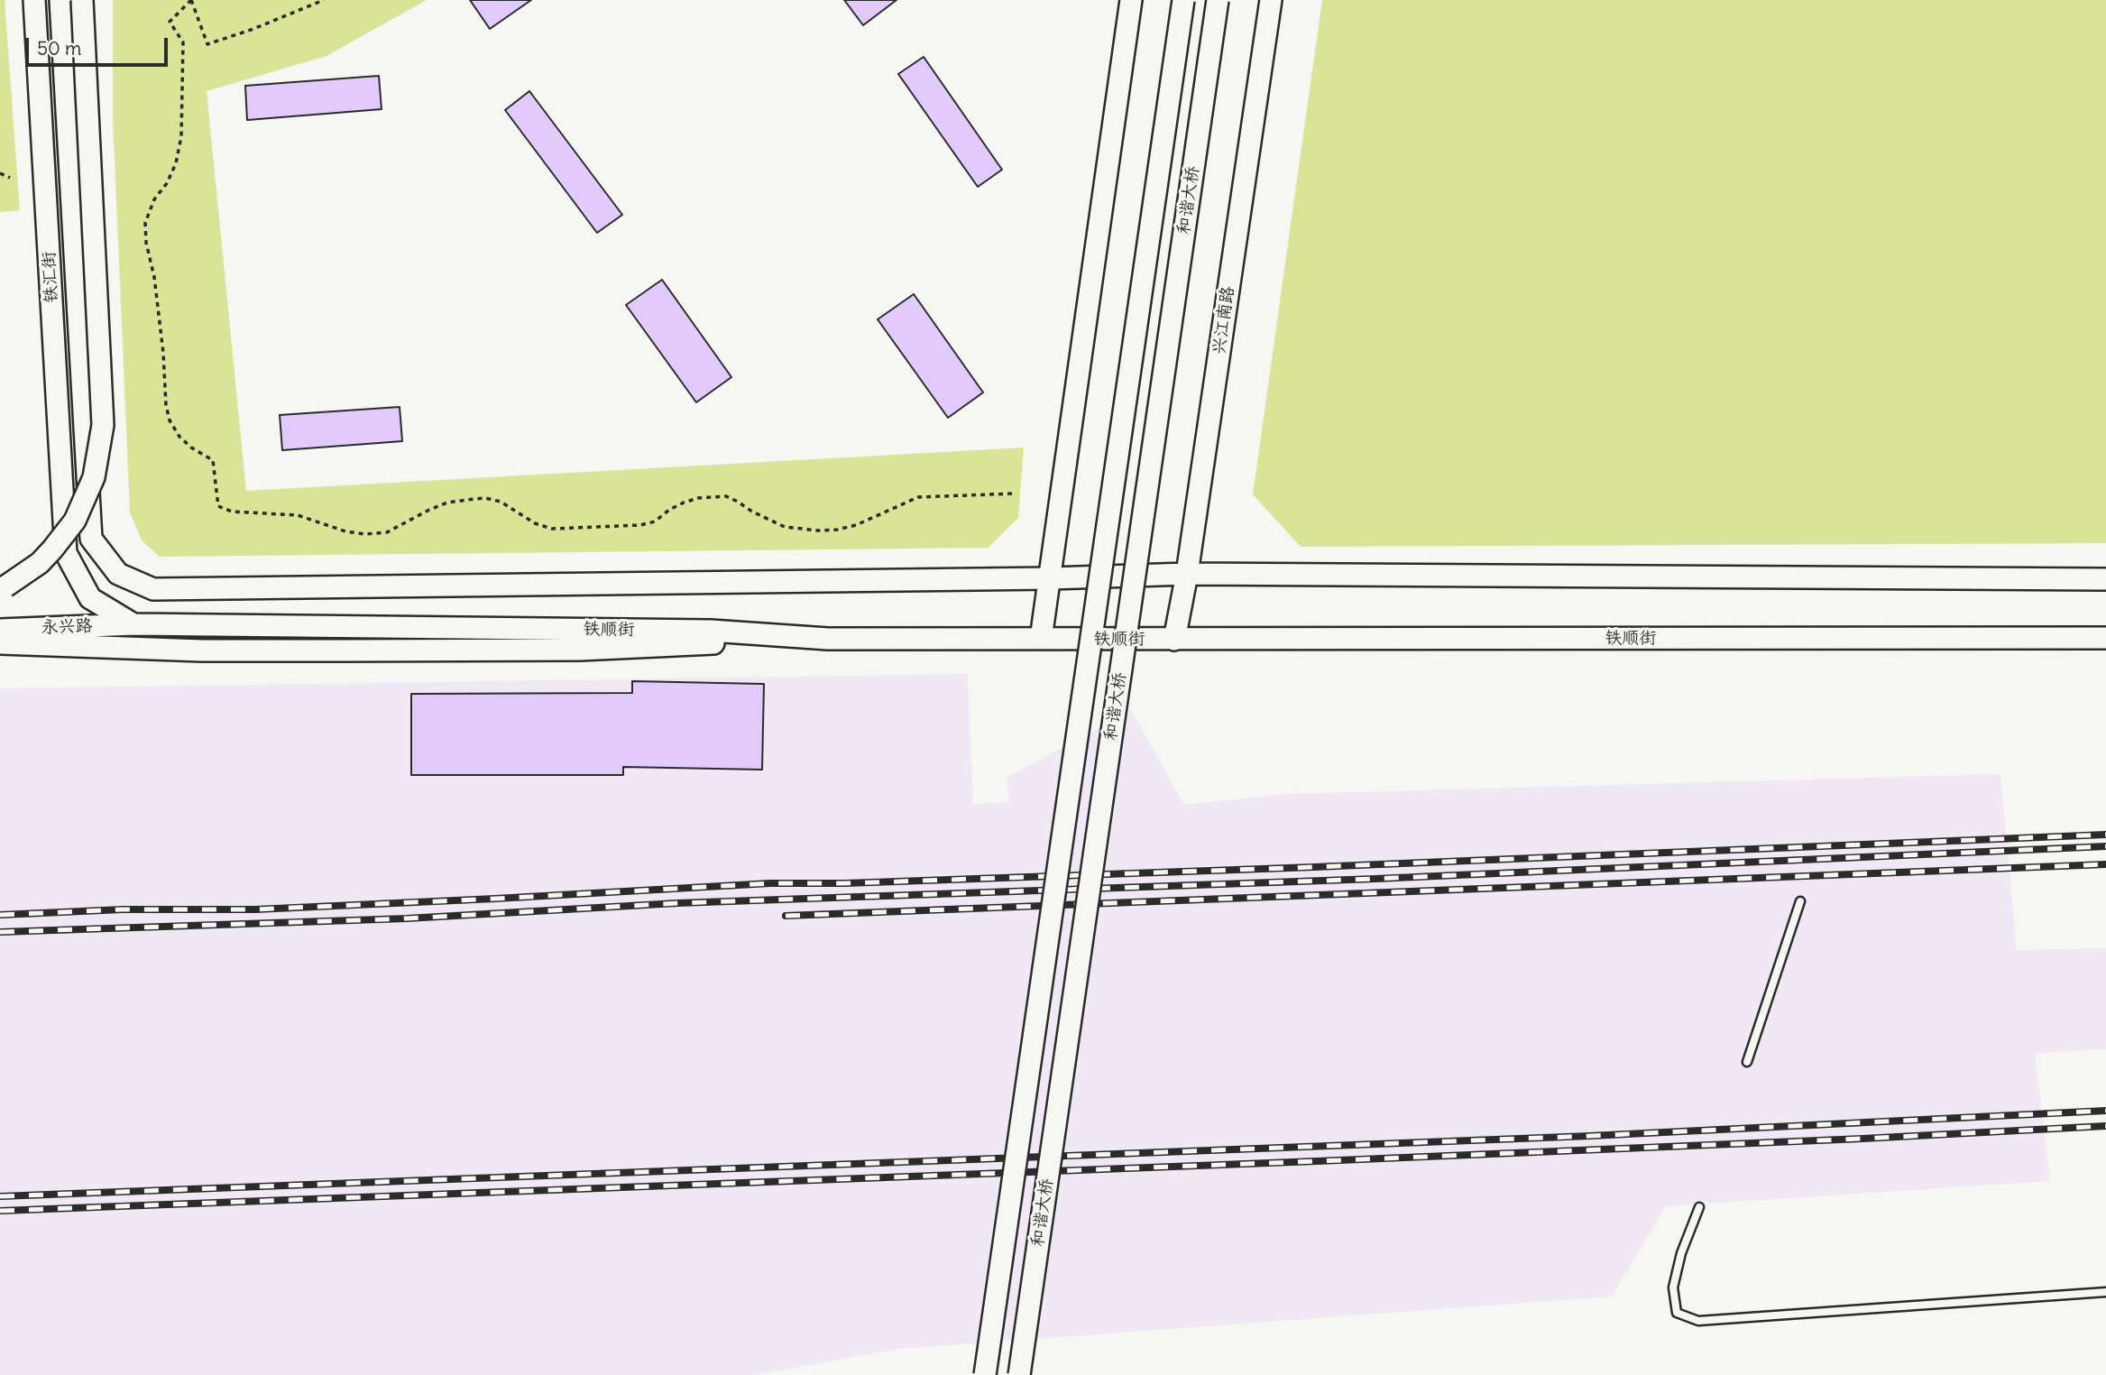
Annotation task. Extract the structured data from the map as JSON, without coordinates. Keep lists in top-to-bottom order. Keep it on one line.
{"streets":{"main road":["和谐大桥","铁汇街","兴江南路","永兴路","铁顺街"]},"crossings":[["铁汇街","永兴路"],["铁汇街","铁顺街"],["兴江南路","铁顺街"],["永兴路","铁顺街"]],"scale_bar":"50 m"}
